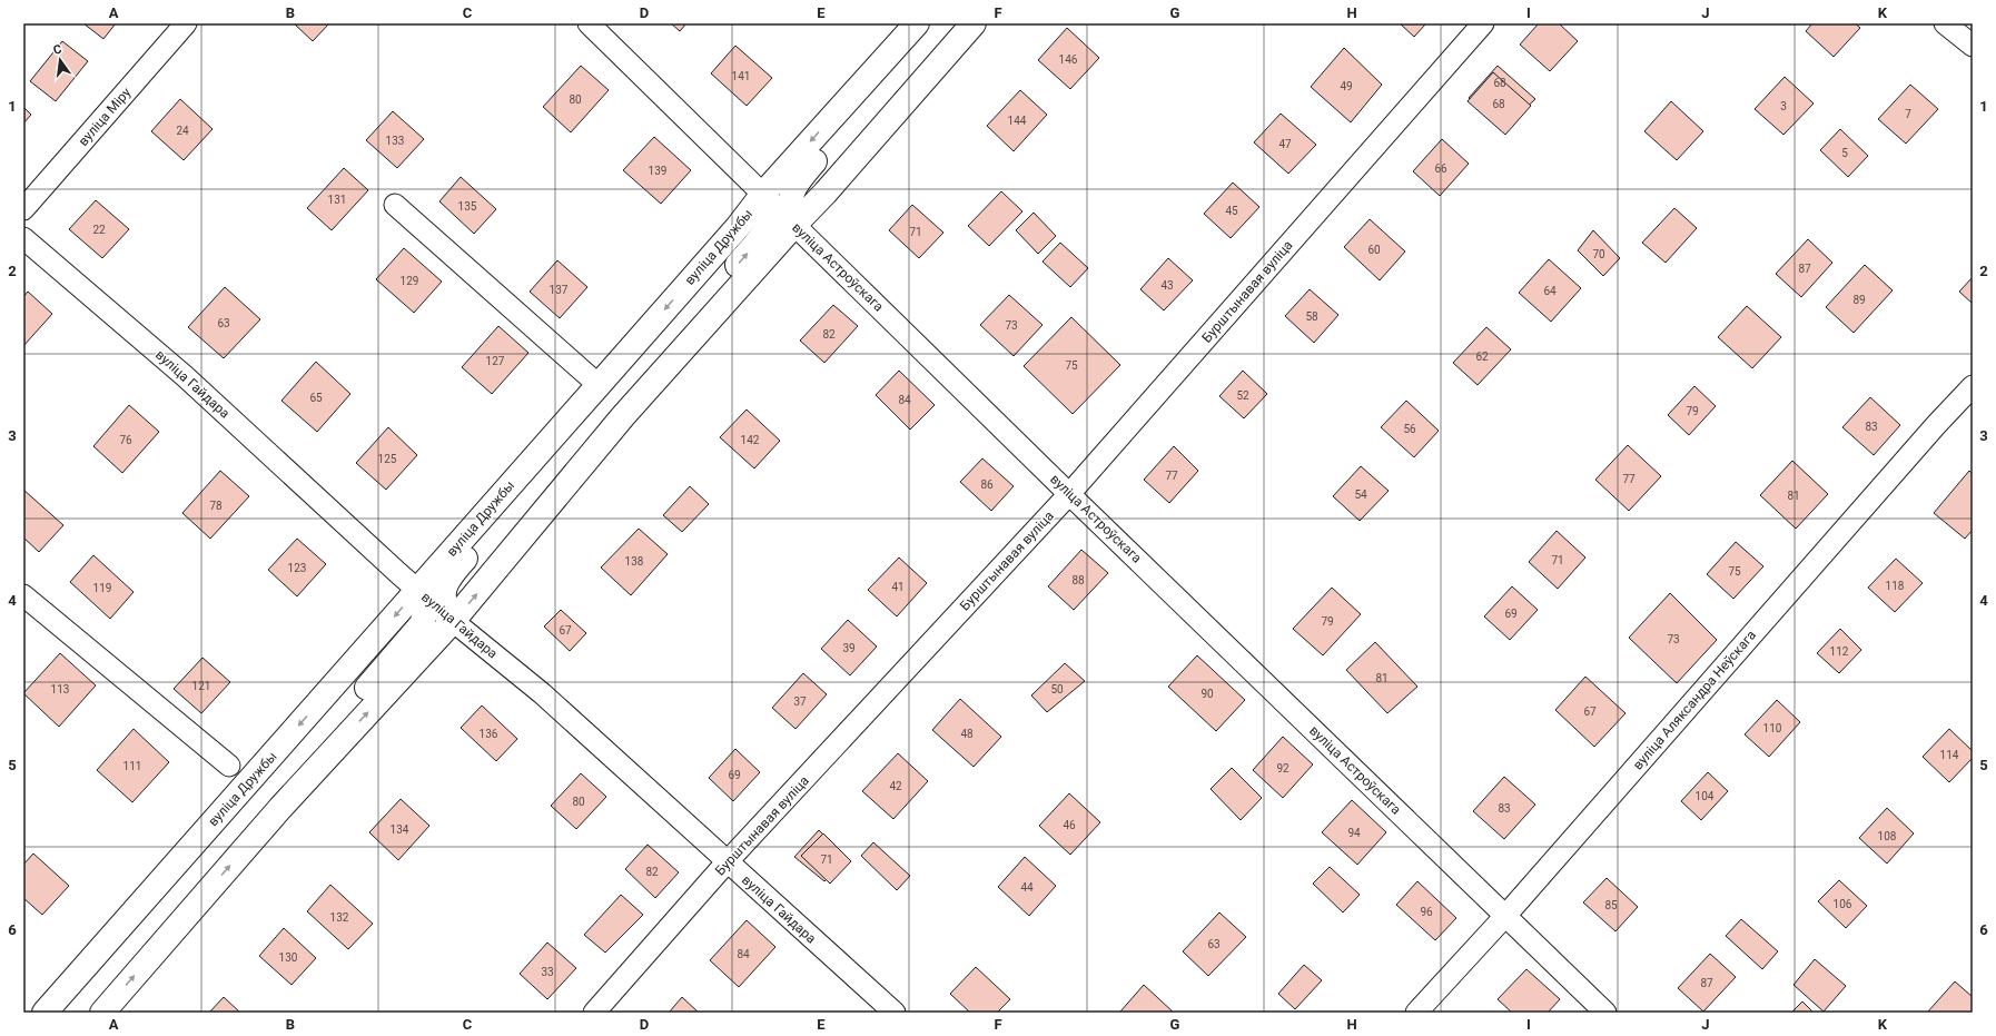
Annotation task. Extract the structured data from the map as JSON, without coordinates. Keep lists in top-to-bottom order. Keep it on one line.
{"streets":{"main road":["вуліца Дружбы"],"street":["вуліца Міру","вуліца Астроўскага","Бурштынавая вуліца","вуліца Гайдара","вуліца Аляксандра Неўскага"]},"crossings":[["вуліца Дружбы","вуліца Астроўскага"],["вуліца Дружбы","вуліца Гайдара"],["вуліца Астроўскага","Бурштынавая вуліца"],["вуліца Астроўскага","вуліца Аляксандра Неўскага"],["Бурштынавая вуліца","вуліца Гайдара"]],"house_numbers":["146","141","68","49","80","68","3","7","144","24","133","47","5","66","139","131","135","45","22","71","60","70","87","129","43","137","64","89","58","63","73","82","62","127","75","52","65","84","79","83","56","76","142","125","77","77","86","54","81","78","71","138","123","75","88","118","41","119","69","79","67","73","39","112","81","121","113","50","90","37","67","110","136","48","114","111","92","69","42","104","80","83","46","134","94","108","71","82","44","106","85","96","132","63","84","130","33","87"],"north":"top","grid":{"columns":["A","B","C","D","E","F","G","H","I","J","K"],"rows":["1","2","3","4","5","6"]}}
